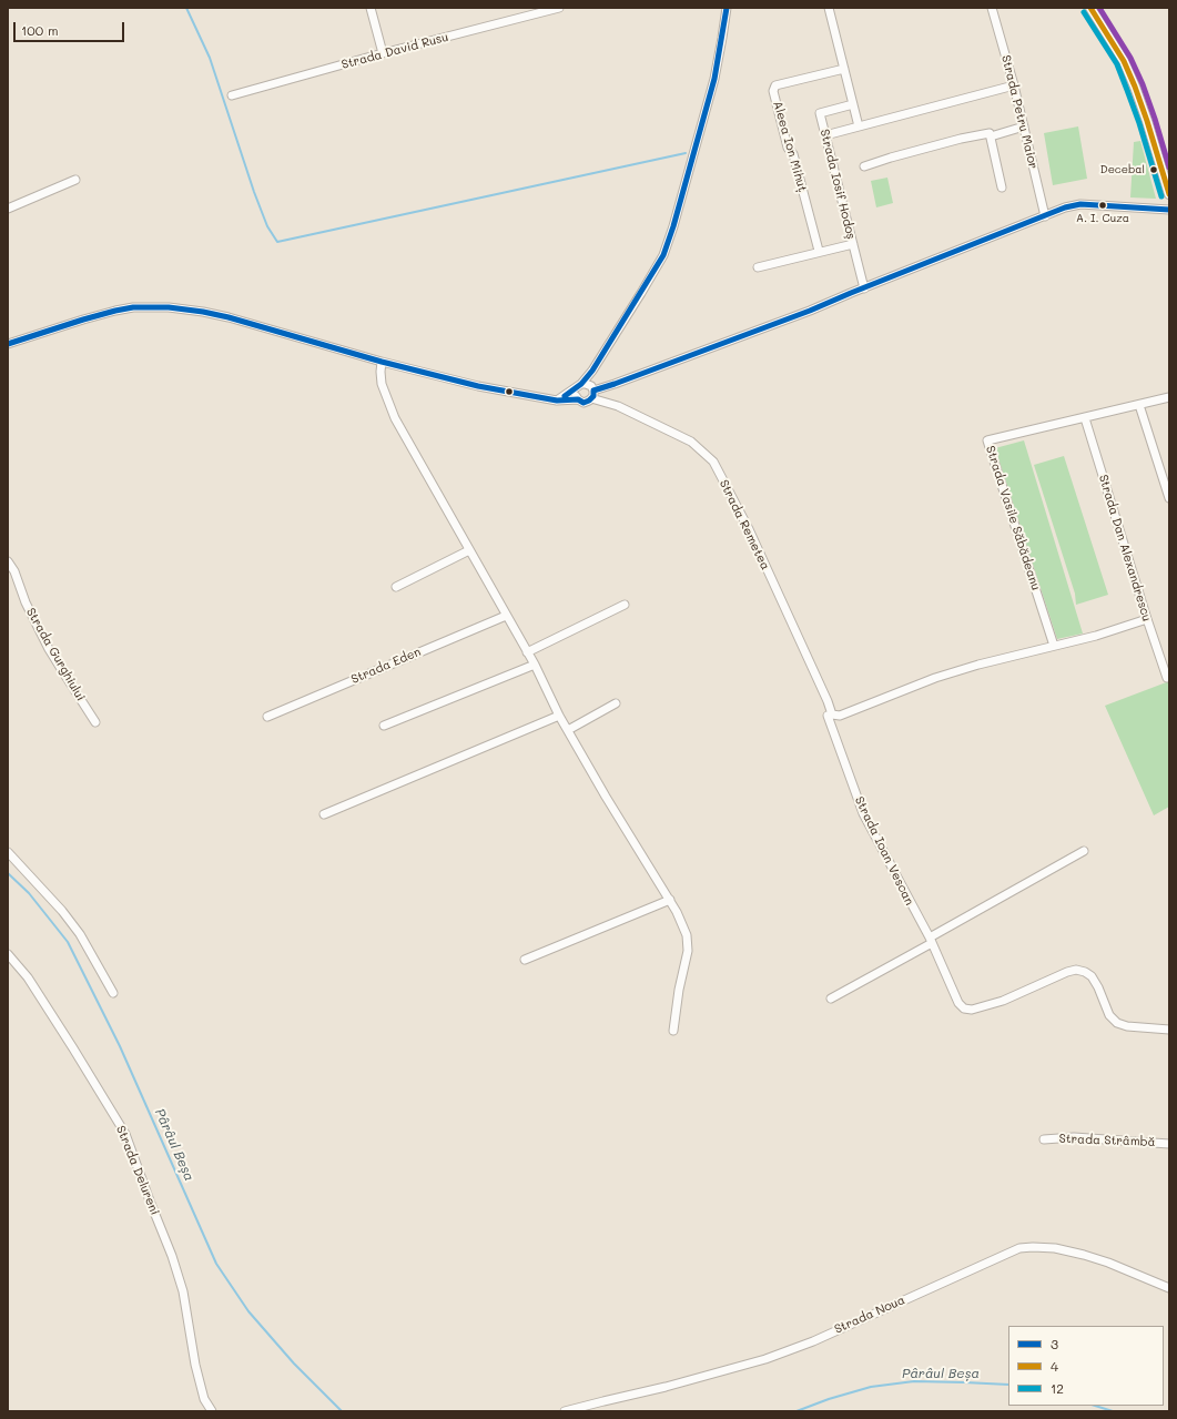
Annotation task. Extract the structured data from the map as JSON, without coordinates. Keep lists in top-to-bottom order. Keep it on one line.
{"streets":{"street":["Strada David Rusu","Strada Petru Maior","Aleea Ion Mihuț","Strada Iosif Hodoș","Strada Vasile Săbădeanu","Strada Remetea","Strada Dan Alexandrescu","Strada Gurghiului","Strada Eden","Strada Ioan Vescan","Strada Strâmbă","Strada Delureni","Strada Noua"]},"crossings":[["Strada Vasile Săbădeanu","Strada Dan Alexandrescu"],["Strada Remetea","Strada Ioan Vescan"]],"water":["Pârâul Beșa"],"places":["Decebal","A. I. Cuza"],"lines":["transit line 3","transit line 4","transit line 12"],"legend":["3","4","12"],"scale_bar":"100 m"}
